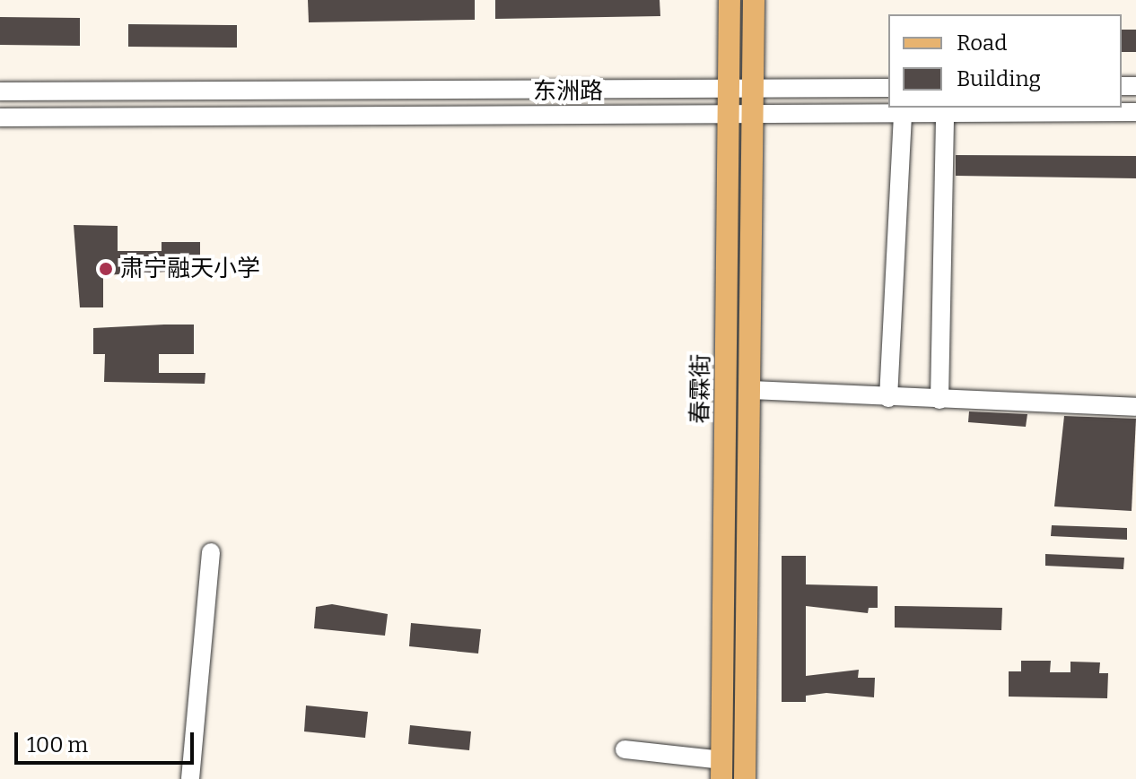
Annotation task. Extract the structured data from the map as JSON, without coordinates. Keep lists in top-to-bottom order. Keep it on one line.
{"streets":{"main road":["春霖街"],"street":["东洲路"]},"crossings":[["东洲路","春霖街"]],"places":["肃宁融天小学"],"legend":["Road","Building"],"scale_bar":"100 m"}
